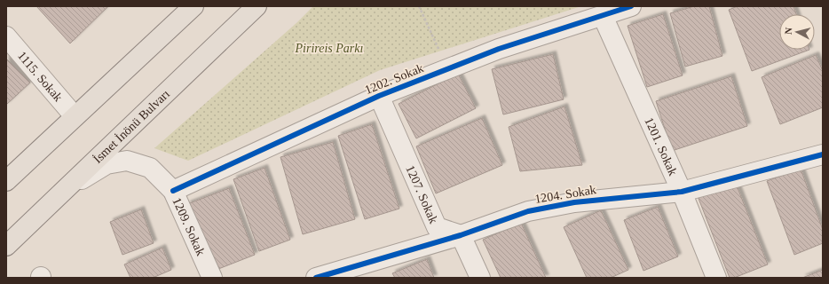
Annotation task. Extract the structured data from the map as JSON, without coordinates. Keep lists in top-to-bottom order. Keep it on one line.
{"streets":{"main road":["İsmet İnönü Bulvarı"],"street":["1115. Sokak","1202. Sokak","1201. Sokak","1207. Sokak","1204. Sokak","1209. Sokak"]},"crossings":[["1202. Sokak","1201. Sokak"],["1202. Sokak","1207. Sokak"],["1202. Sokak","1209. Sokak"],["İsmet İnönü Bulvarı","1209. Sokak"],["1201. Sokak","1204. Sokak"],["1207. Sokak","1204. Sokak"]],"parks":["Pirireis Parkı"],"north":"left"}
